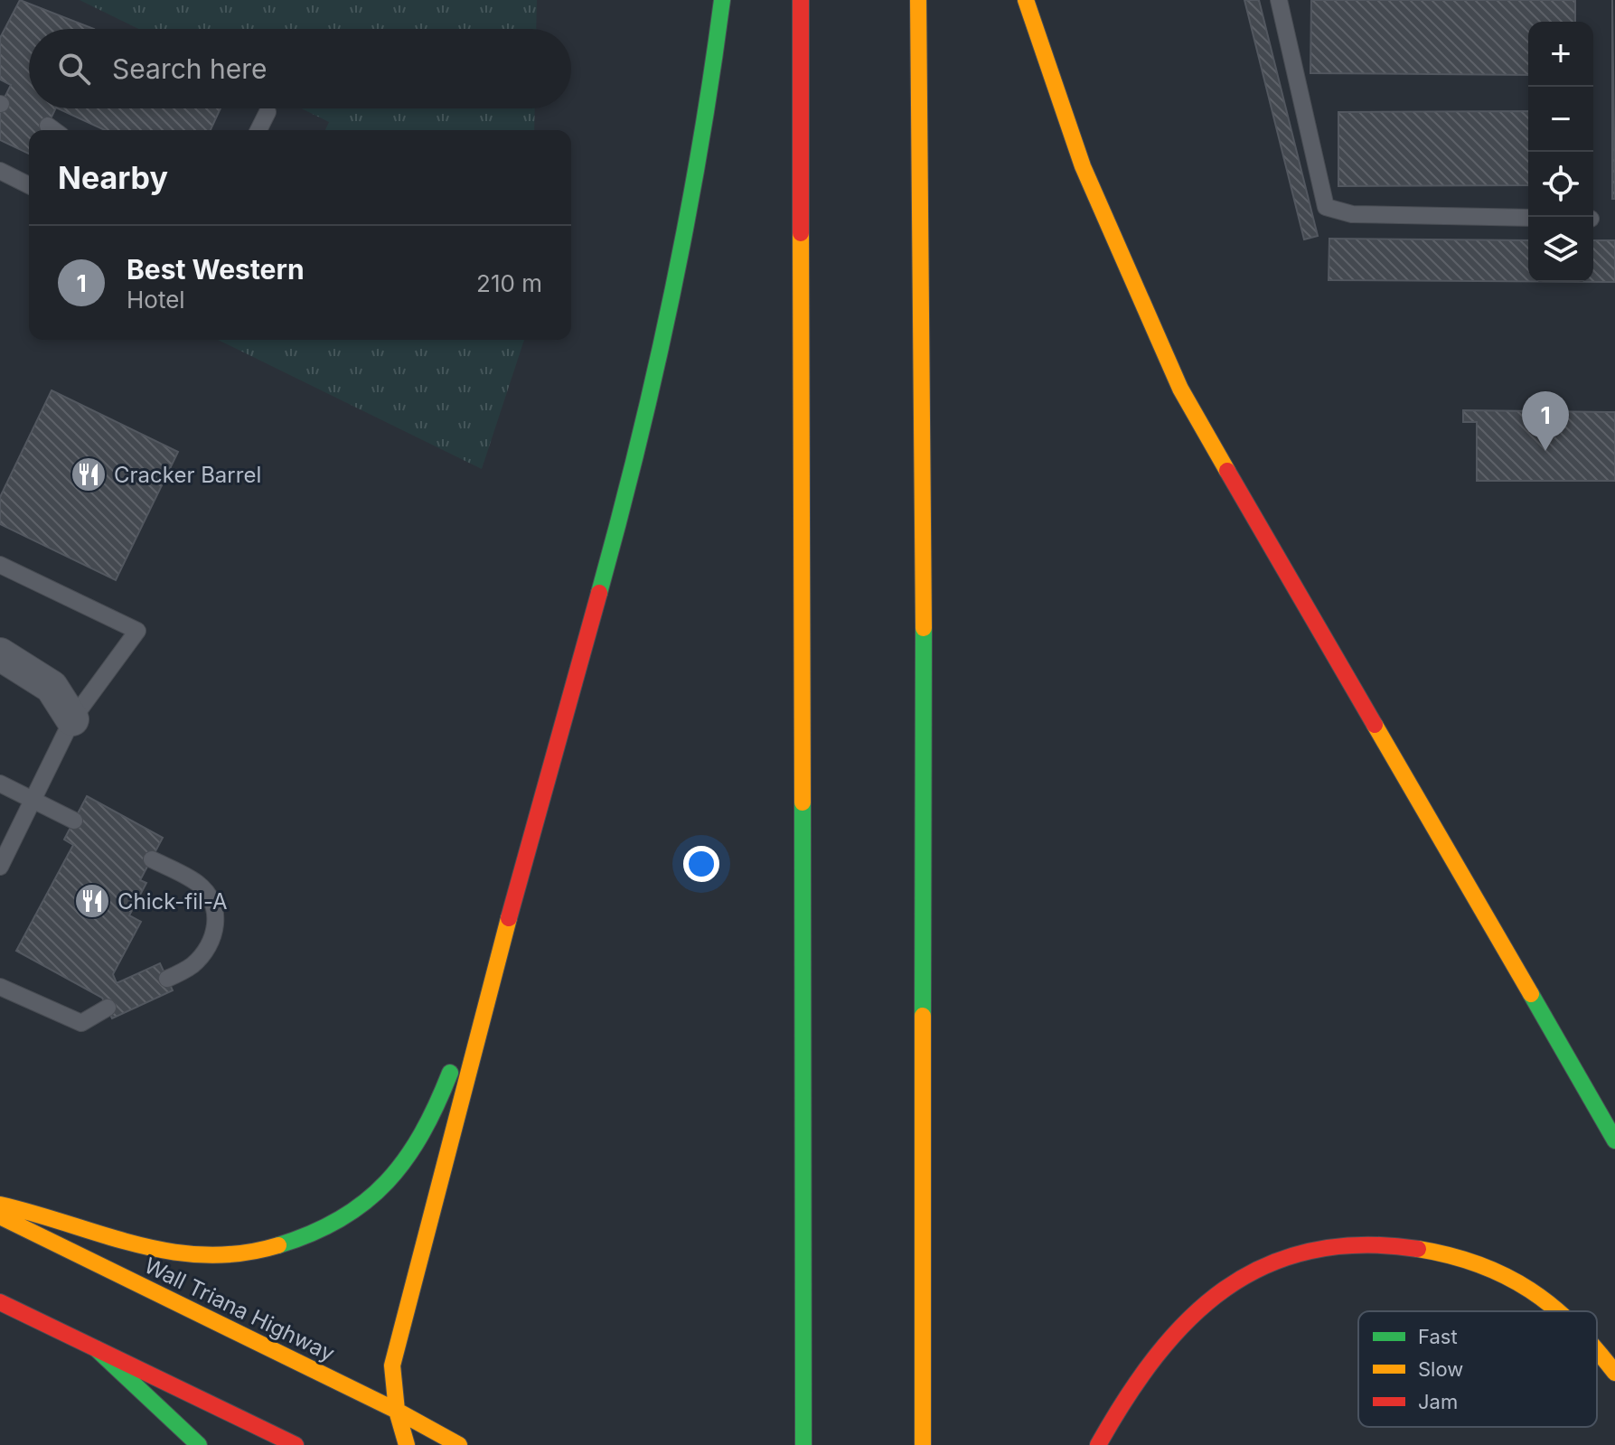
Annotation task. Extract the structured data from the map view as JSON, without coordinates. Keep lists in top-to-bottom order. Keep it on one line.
{"streets":{"main road":["Wall Triana Highway"]},"places":{"restaurant":["Cracker Barrel","Chick-fil-A"]},"legend":["Fast","Slow","Jam"],"page":{"map_buttons":["+","−"],"search":"Search here","heading":"Nearby","list":[{"mark":"1","name":"Best Western","note":"Hotel","value":"210 m"}],"pins":"1"}}
